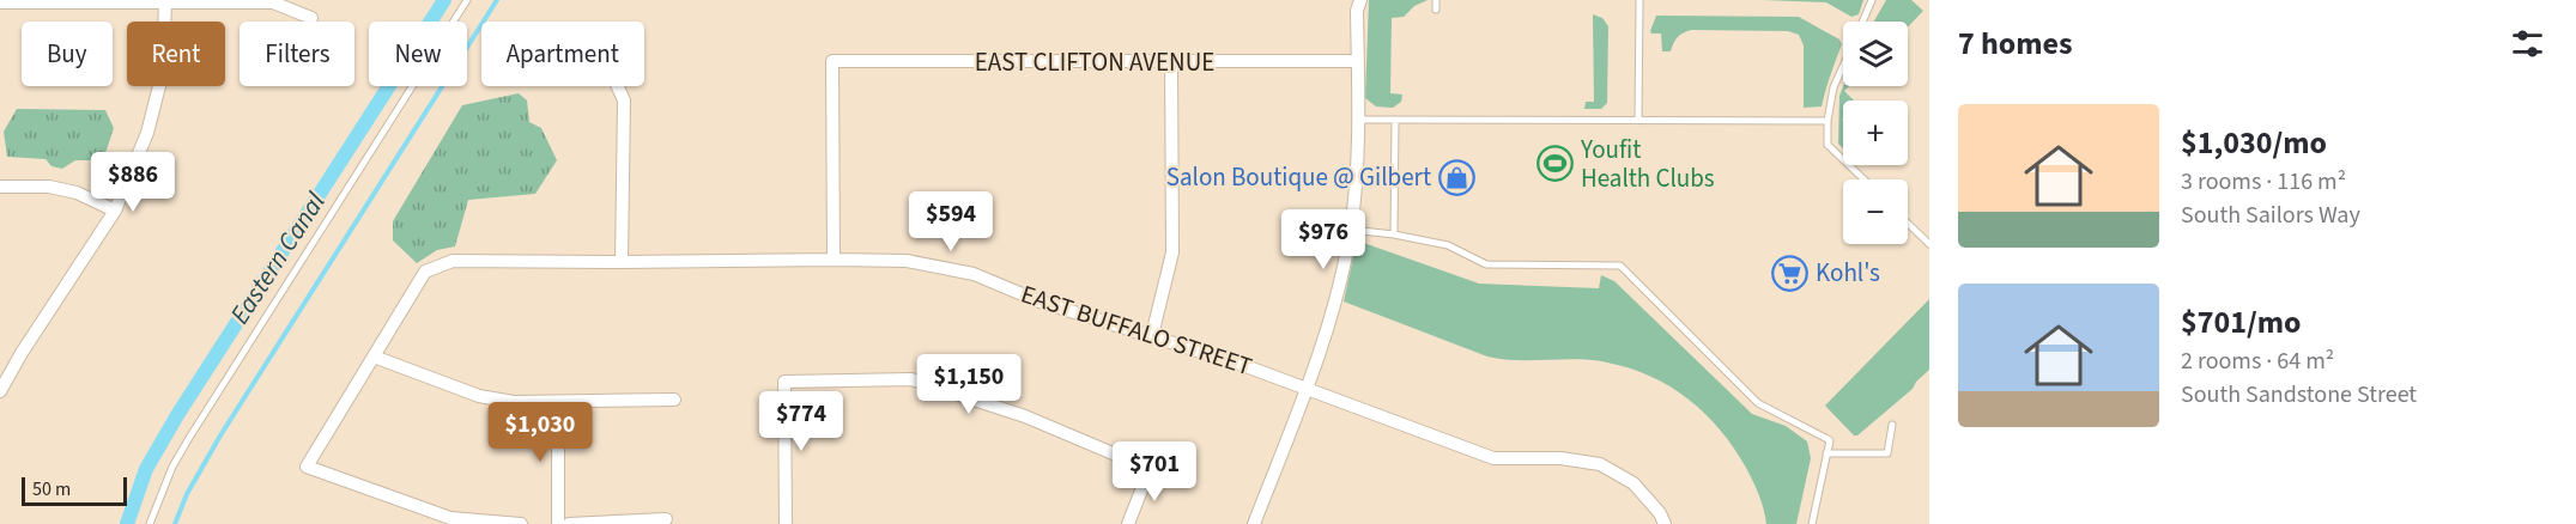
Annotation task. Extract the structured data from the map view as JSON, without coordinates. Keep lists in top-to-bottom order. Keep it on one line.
{"streets":{"street":["EAST CLIFTON AVENUE","EAST BUFFALO STREET"]},"crossings":[["EAST CLIFTON AVENUE","EAST BUFFALO STREET"]],"water":["Eastern Canal"],"places":{"sports":["Youfit Health Clubs"],"shop":["Salon Boutique @ Gilbert"],"supermarket":["Kohl's"]},"scale_bar":"50 m","page":{"heading":"7 homes","map_buttons":["+","−"],"chip":["Buy","Rent","Filters","New","Apartment"],"list":[{"name":"$1,030/mo","note":"3 rooms · 116 m² · South Sailors Way"},{"name":"$701/mo","note":"2 rooms · 64 m² · South Sandstone Street"}],"price":["$886","$594","$976","$1,150","$774","$1,030","$701"],"scale":"50 m"}}
